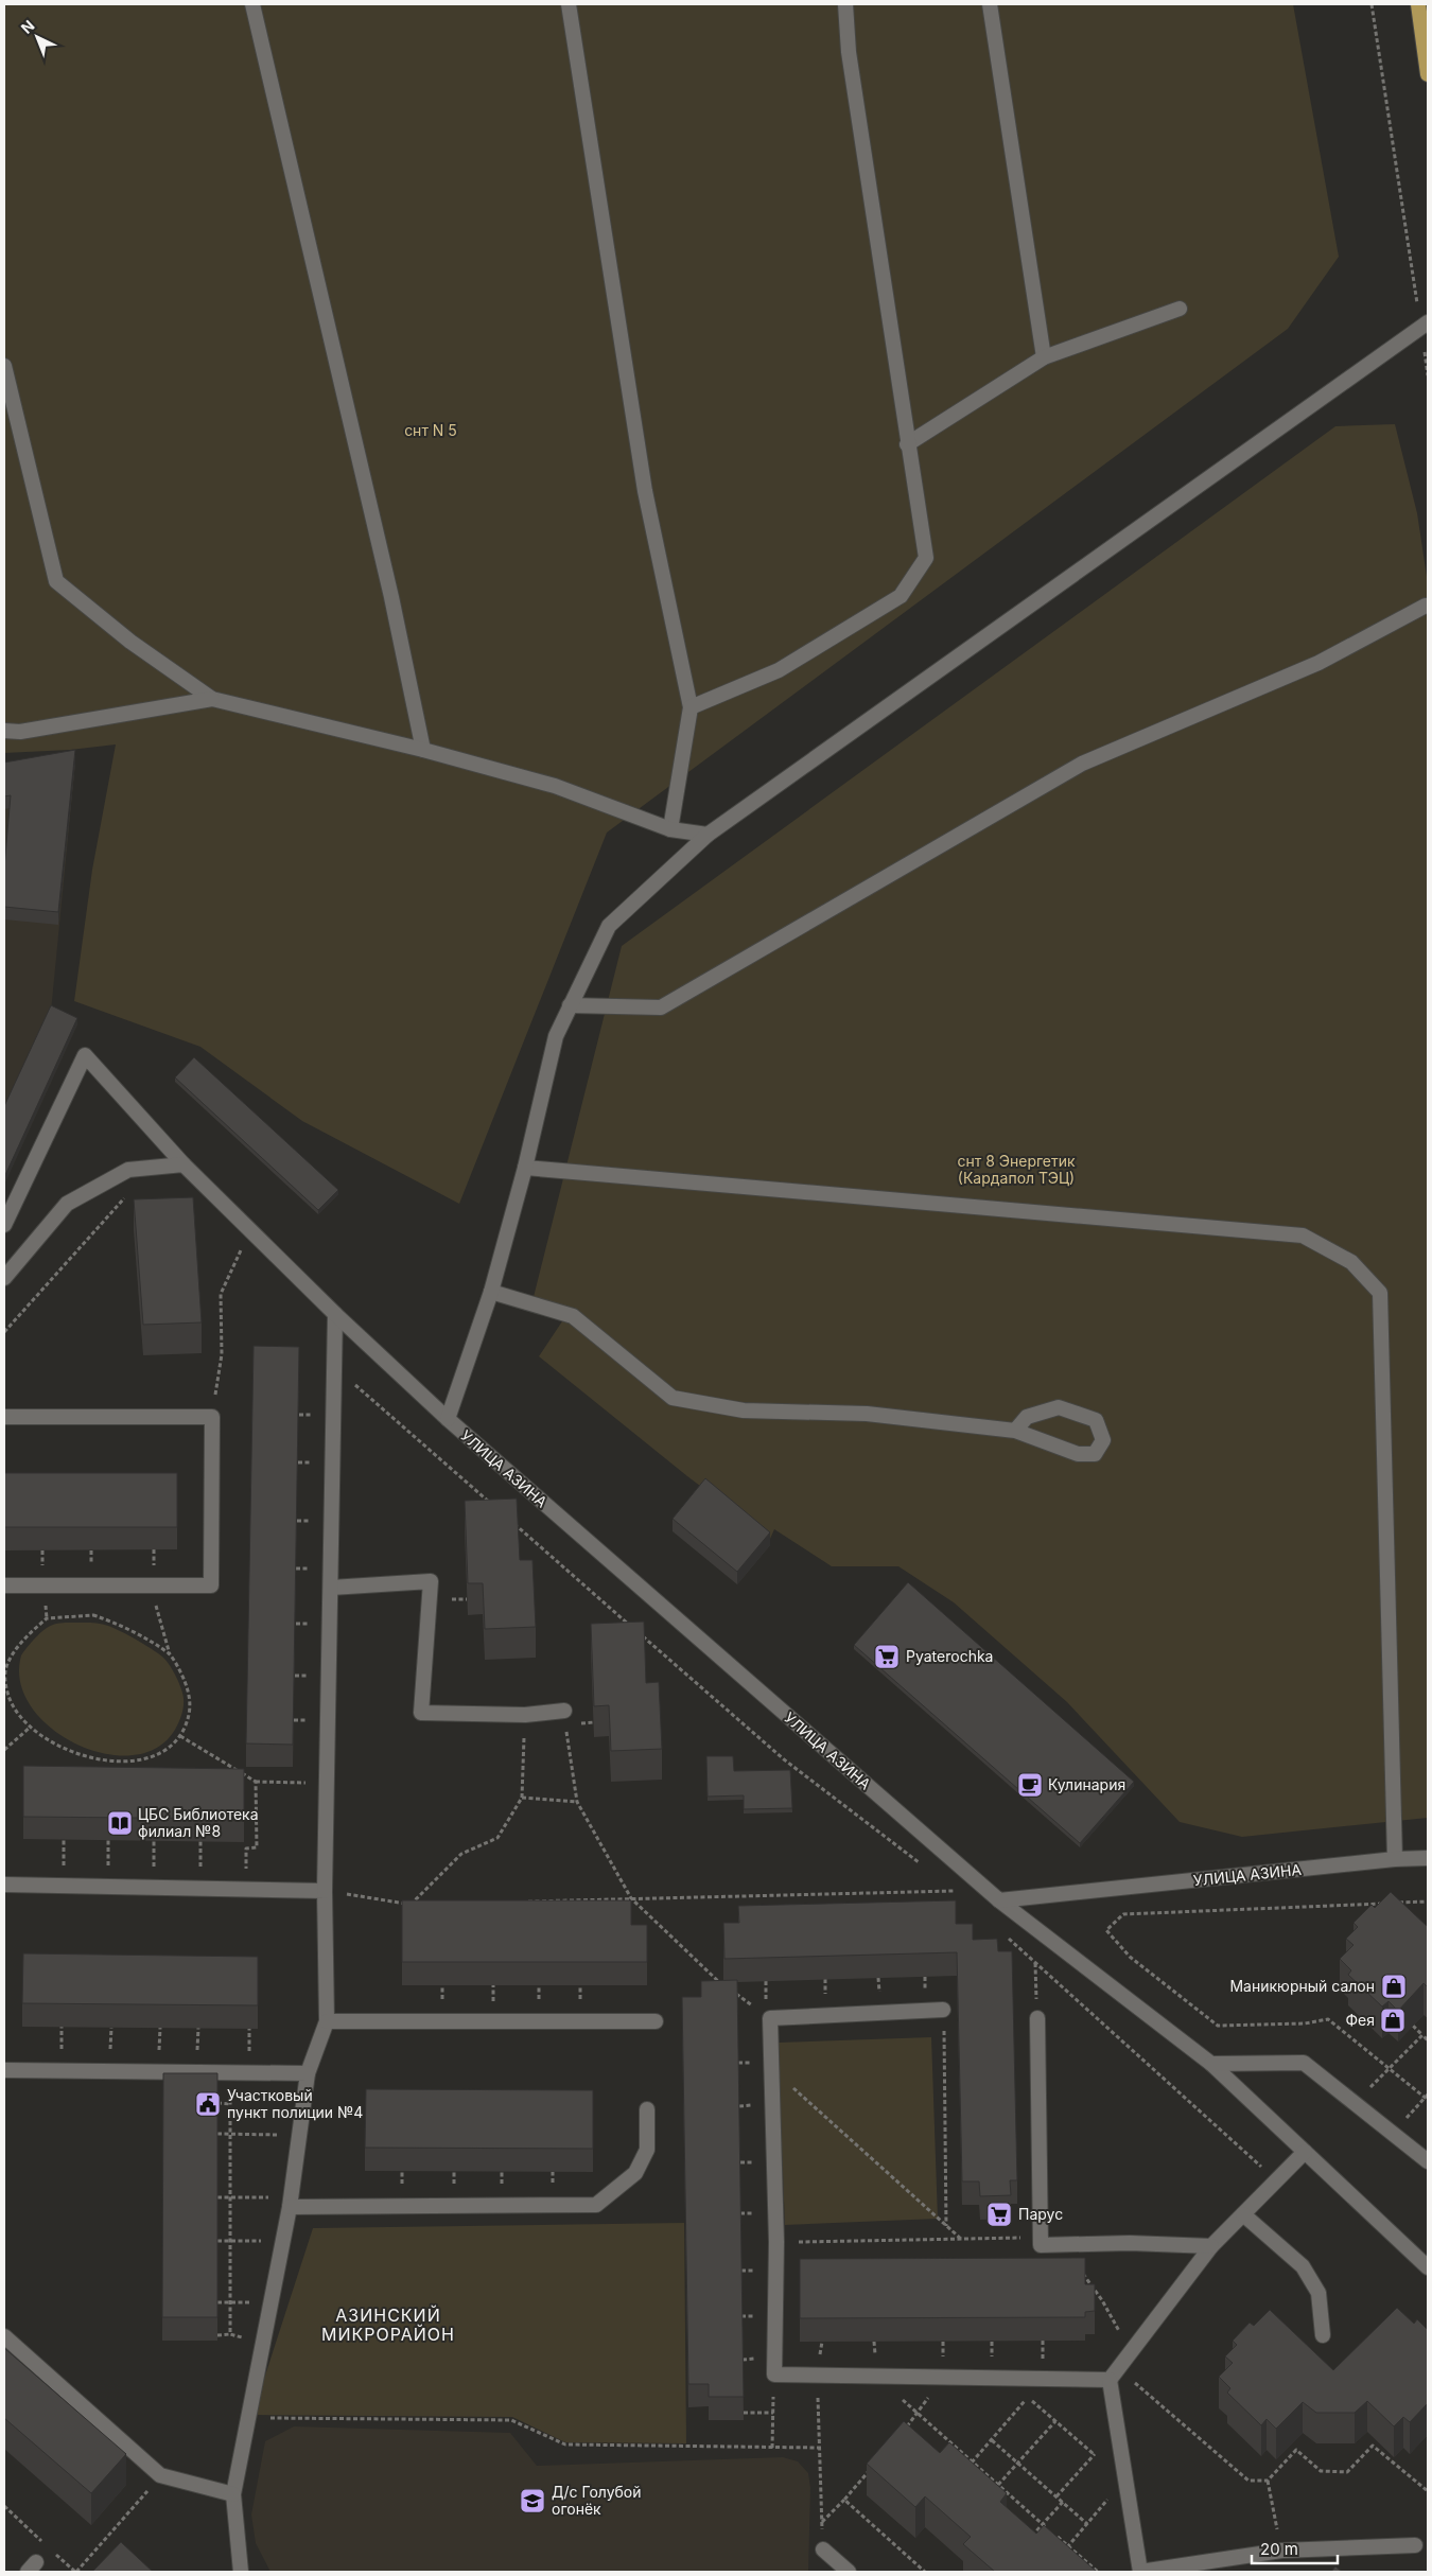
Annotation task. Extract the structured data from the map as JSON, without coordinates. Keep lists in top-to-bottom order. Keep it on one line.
{"streets":{"street":["УЛИЦА АЗИНА"]},"districts":["АЗИНСКИЙ МИКРОРАЙОН"],"parks":["снт N 5","снт 8 Энергетик (Кардапол ТЭЦ)"],"places":{"supermarket":["Pyaterochka","Парус"],"cafe":["Кулинария"],"library":["ЦБС Библиотека филиал №8"],"shop":["Маникюрный салон","Фея"],"public building":["Участковый пункт полиции №4"],"school or university":["Д/с Голубой огонёк"]},"scale_bar":"20 m","north":"top left"}
